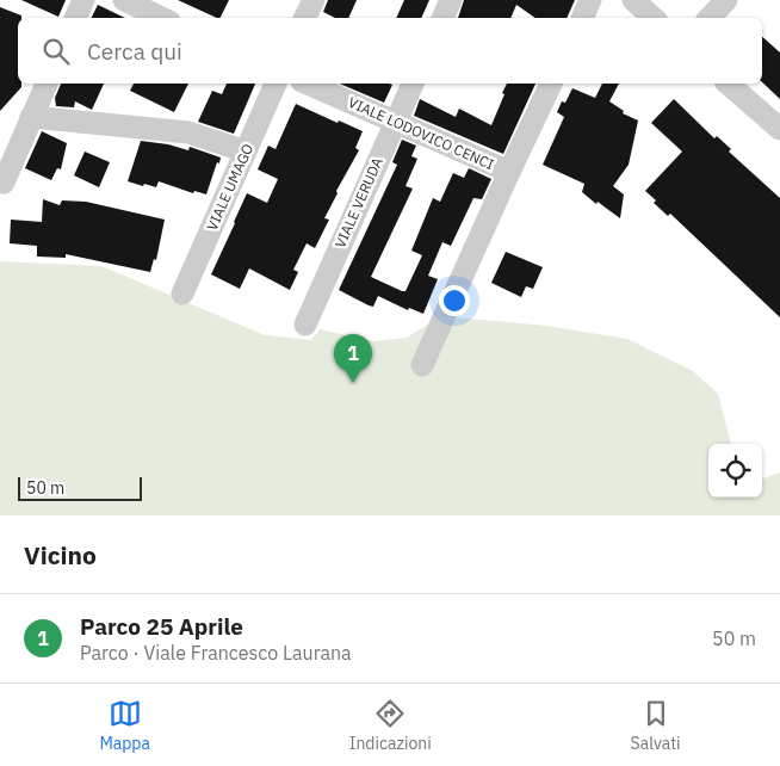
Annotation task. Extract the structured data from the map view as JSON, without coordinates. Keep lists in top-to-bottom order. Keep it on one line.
{"streets":{"street":["VIALE LODOVICO CENCI","VIALE UMAGO","VIALE VERUDA"]},"crossings":[["VIALE LODOVICO CENCI","VIALE VERUDA"]],"scale_bar":"50 m","page":{"search":"Cerca qui","pins":"1","scale":"50 m","heading":"Vicino","list":[{"mark":"1","name":"Parco 25 Aprile","note":"Parco · Viale Francesco Laurana","value":"50 m"}],"nav":["Mappa","Indicazioni","Salvati"]}}
